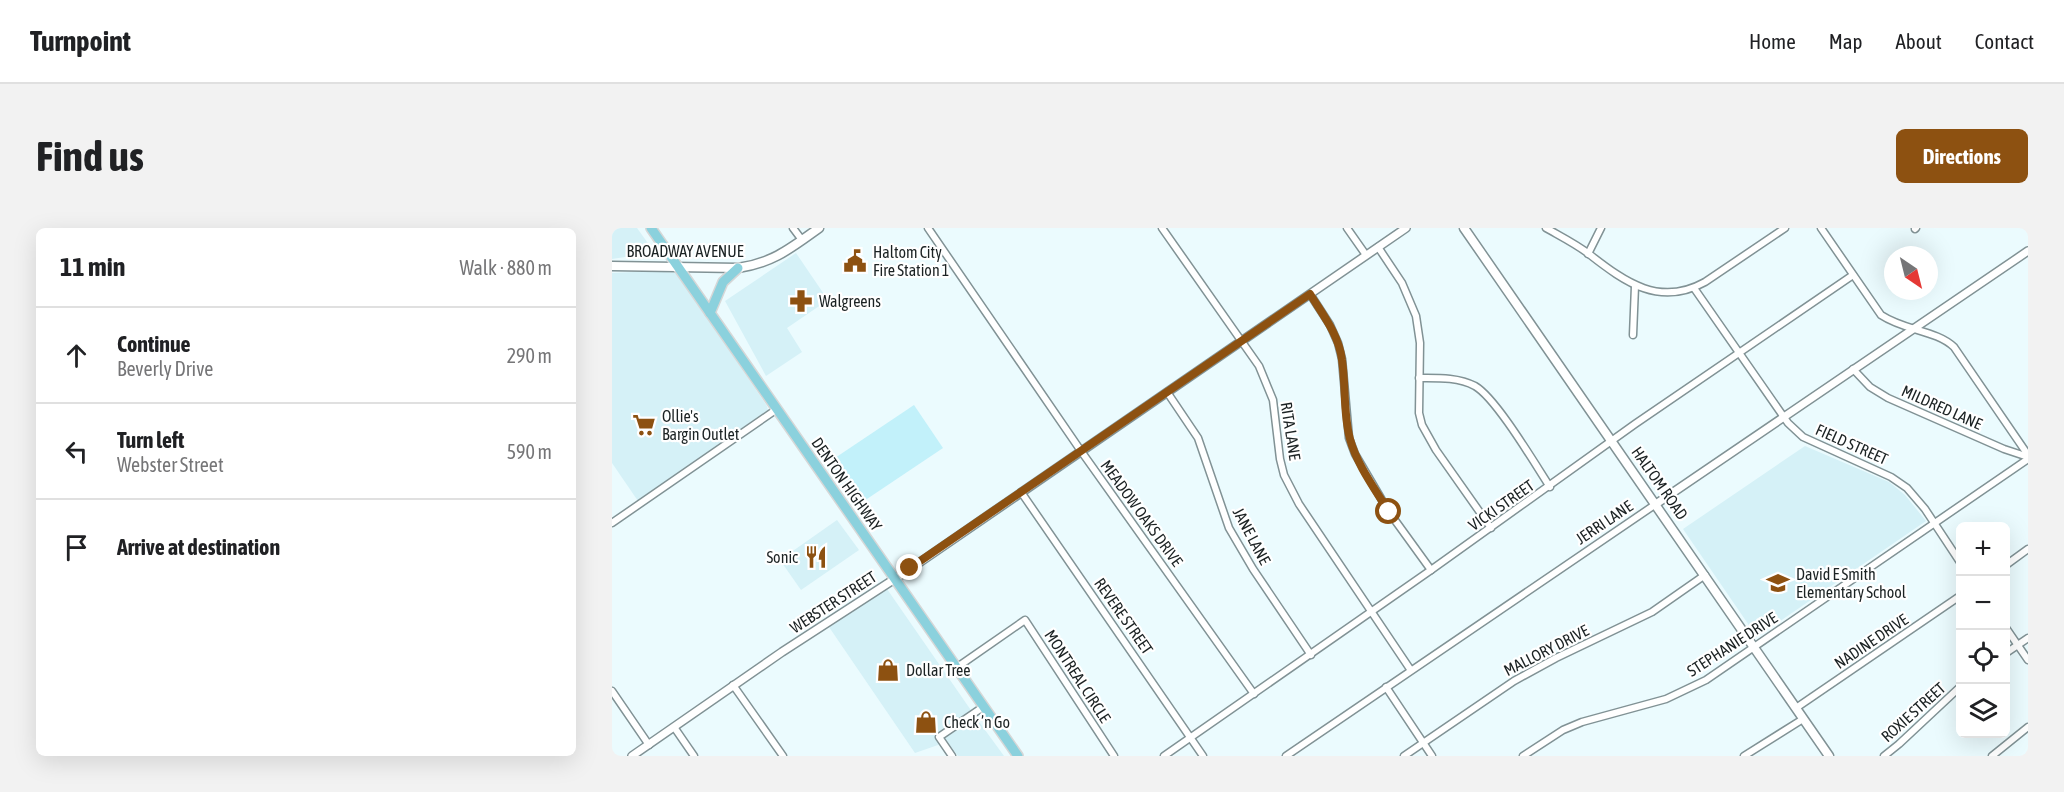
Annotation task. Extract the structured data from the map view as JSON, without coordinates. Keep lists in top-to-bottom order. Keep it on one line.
{"streets":{"main road":["BROADWAY AVENUE","HALTOM ROAD","DENTON HIGHWAY"],"street":["MILDRED LANE","RITA LANE","FIELD STREET","VICKI STREET","MEADOW OAKS DRIVE","JERRI LANE","JANE LANE","WEBSTER STREET","REVERE STREET","NADINE DRIVE","STEPHANIE DRIVE","MALLORY DRIVE","MONTREAL CIRCLE","ROXIE STREET"]},"crossings":[["BROADWAY AVENUE","DENTON HIGHWAY"],["MILDRED LANE","JERRI LANE"],["MILDRED LANE","STEPHANIE DRIVE"],["RITA LANE","VICKI STREET"],["RITA LANE","JERRI LANE"],["RITA LANE","WEBSTER STREET"],["FIELD STREET","VICKI STREET"],["FIELD STREET","JERRI LANE"],["FIELD STREET","STEPHANIE DRIVE"],["HALTOM ROAD","VICKI STREET"],["HALTOM ROAD","JERRI LANE"],["HALTOM ROAD","NADINE DRIVE"],["HALTOM ROAD","STEPHANIE DRIVE"],["HALTOM ROAD","MALLORY DRIVE"],["DENTON HIGHWAY","WEBSTER STREET"],["DENTON HIGHWAY","MONTREAL CIRCLE"],["VICKI STREET","MEADOW OAKS DRIVE"],["VICKI STREET","JANE LANE"],["VICKI STREET","REVERE STREET"],["MEADOW OAKS DRIVE","WEBSTER STREET"],["JANE LANE","WEBSTER STREET"],["WEBSTER STREET","REVERE STREET"]],"places":{"public building":["Haltom City Fire Station 1"],"pharmacy":["Walgreens"],"supermarket":["Ollie's Bargin Outlet"],"restaurant":["Sonic"],"school or university":["David E Smith Elementary School"],"shop":["Dollar Tree","Check ’n Go"]},"north":"bottom right","page":{"header":"Turnpoint","nav":["Home","Map","About","Contact"],"buttons":"Directions","title":"Find us","heading":["11 min","Walk · 880 m"],"list":[["Continue","Beverly Drive","290 m"],["Turn left","Webster Street","590 m"],"Arrive at destination"],"map_buttons":["+","−"]}}
